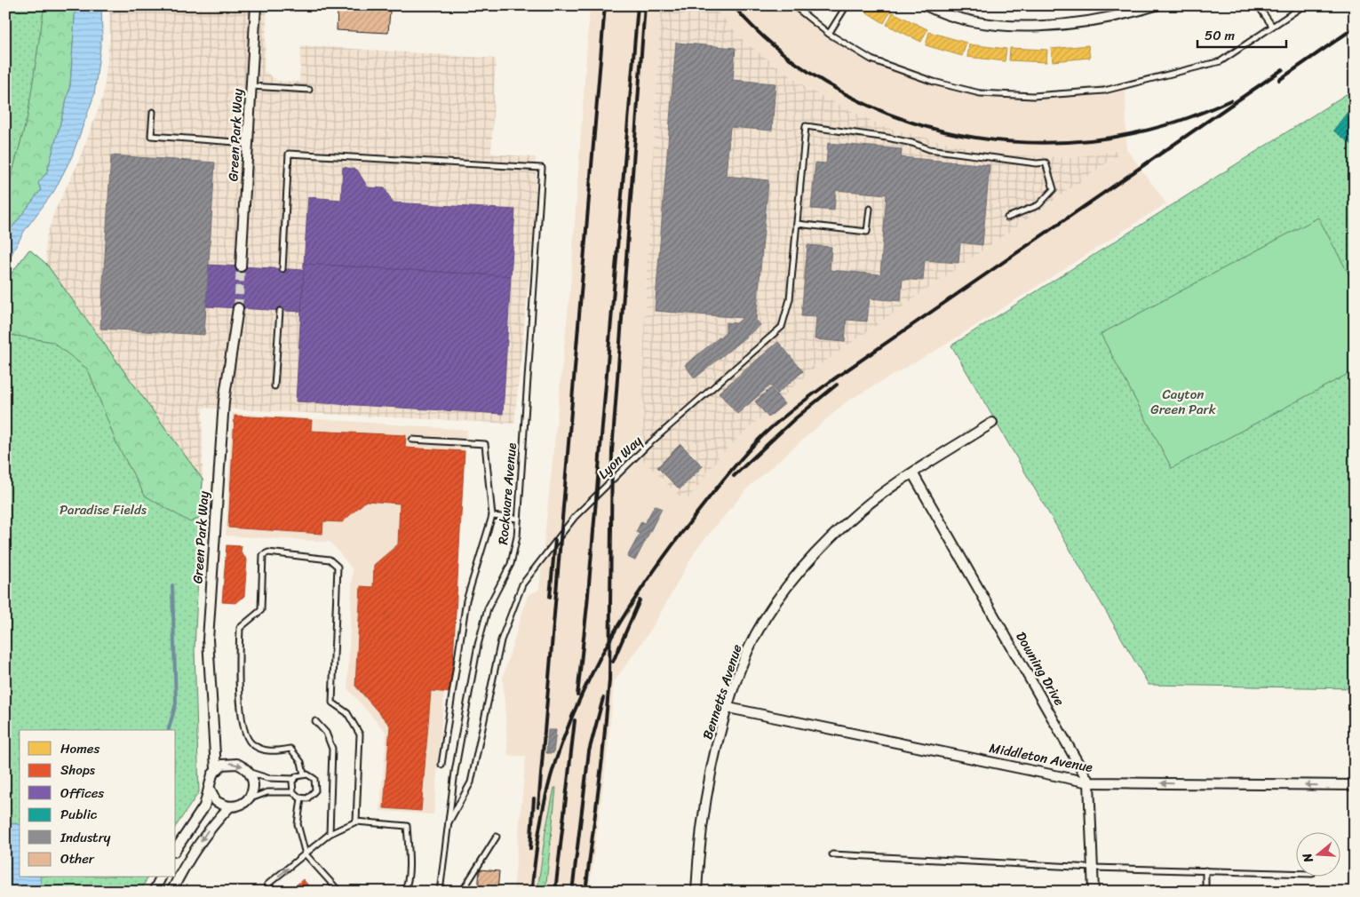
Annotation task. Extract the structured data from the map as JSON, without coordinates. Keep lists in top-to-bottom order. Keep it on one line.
{"streets":{"street":["Green Park Way","Downing Drive","Bennetts Avenue","Middleton Avenue"],"lane":["Lyon Way","Rockware Avenue"]},"crossings":[["Lyon Way","Rockware Avenue"],["Downing Drive","Bennetts Avenue"],["Downing Drive","Middleton Avenue"],["Bennetts Avenue","Middleton Avenue"]],"one_way":["Middleton Avenue"],"parks":["Cayton Green Park","Paradise Fields"],"legend":["Homes","Shops","Offices","Public","Industry","Other"],"scale_bar":"50 m","north":"left"}
